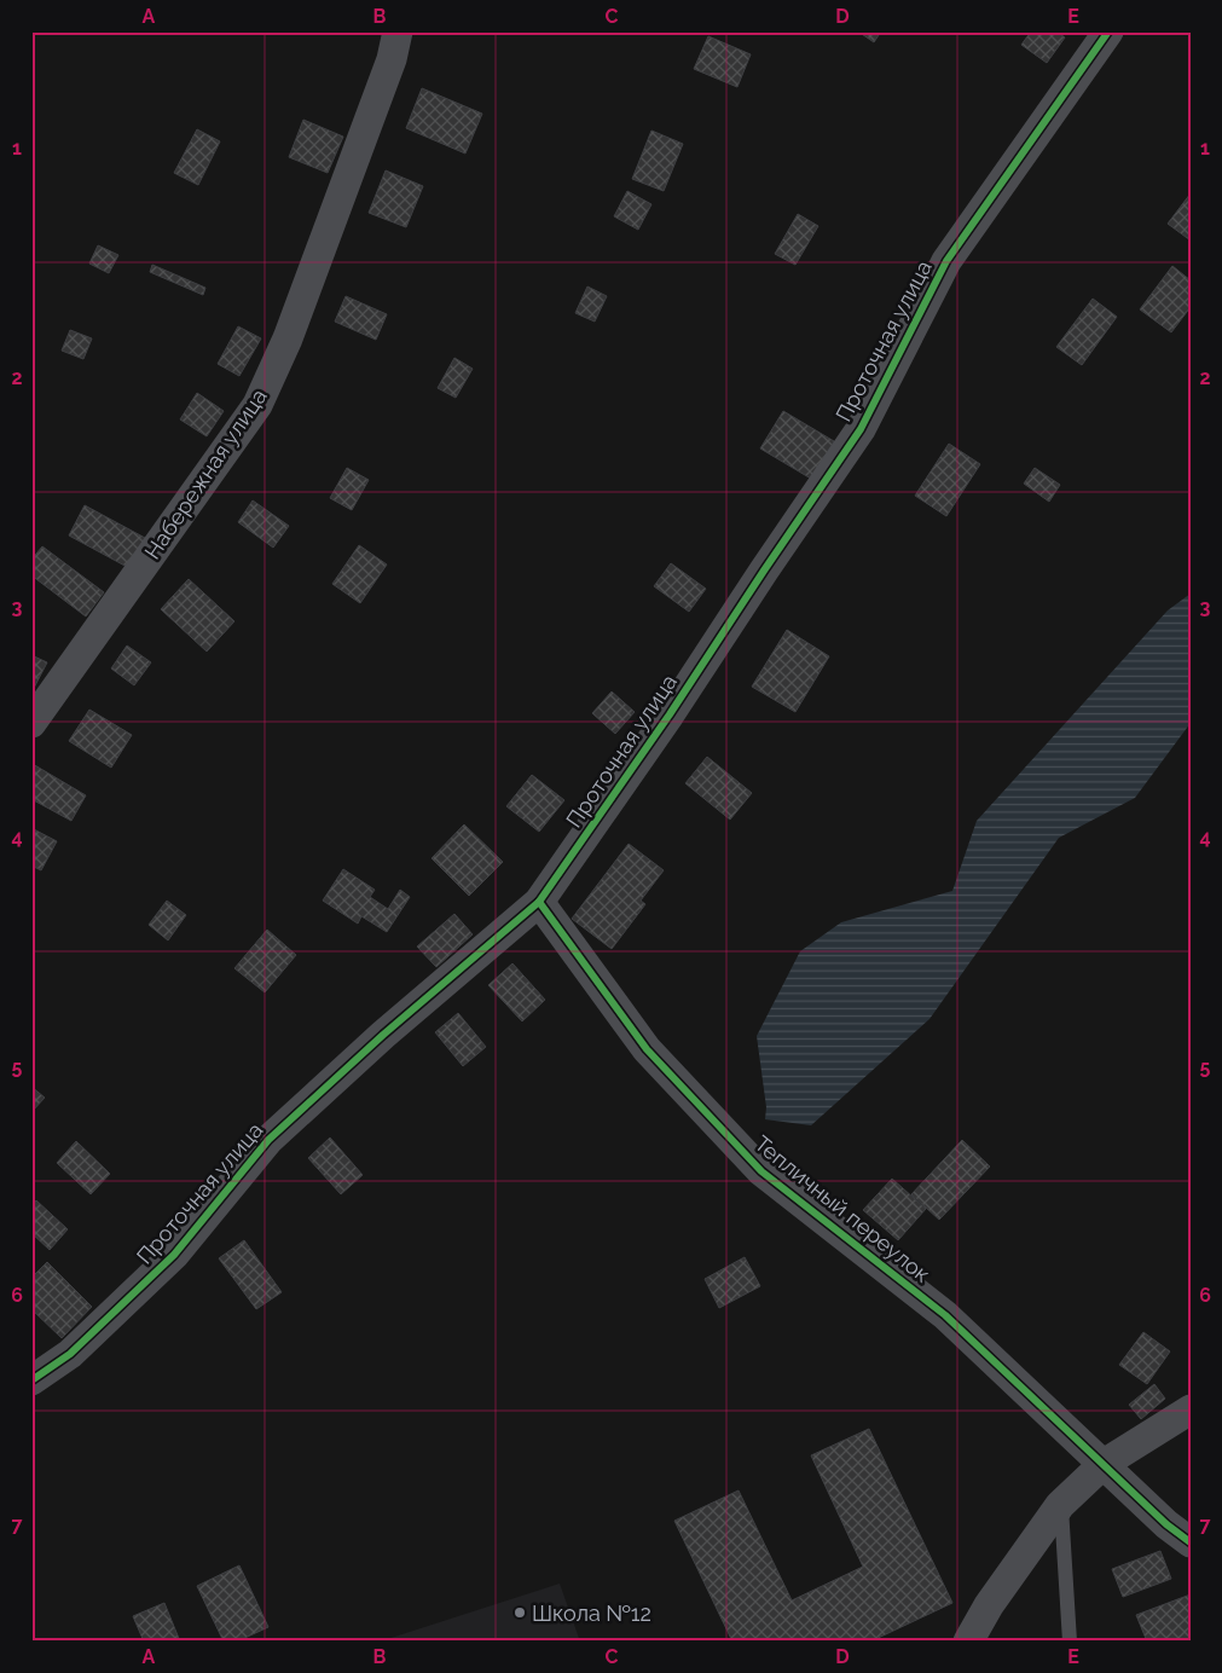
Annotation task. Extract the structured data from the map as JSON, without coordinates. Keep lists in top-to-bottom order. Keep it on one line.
{"streets":{"street":["Проточная улица","Набережная улица","Тепличный переулок"]},"crossings":[["Проточная улица","Тепличный переулок"]],"places":["Школа №12"],"grid":{"columns":["A","B","C","D","E"],"rows":["1","2","3","4","5","6","7"]}}
